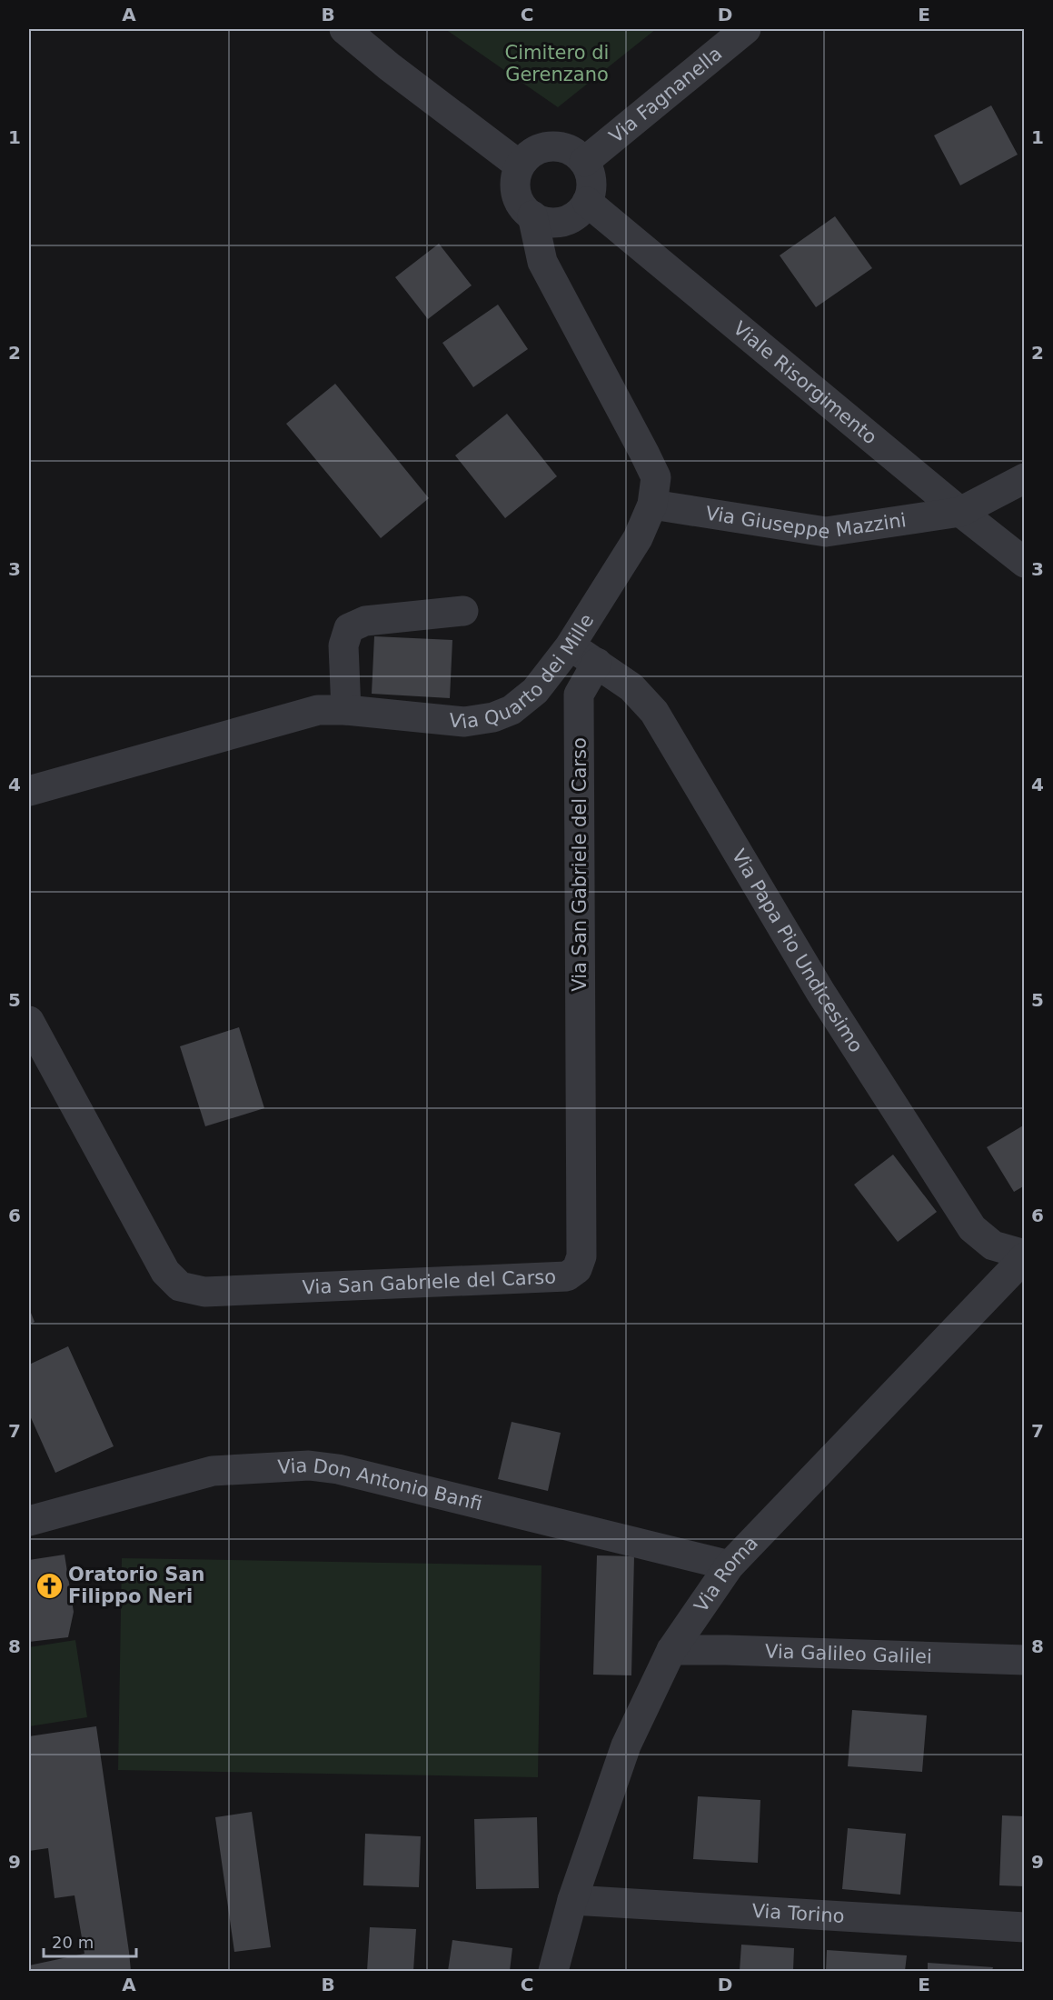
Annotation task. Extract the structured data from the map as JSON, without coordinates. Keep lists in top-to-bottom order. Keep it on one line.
{"streets":{"street":["Via Fagnanella","Viale Risorgimento","Via Giuseppe Mazzini","Via Quarto dei Mille","Via San Gabriele del Carso","Via Papa Pio Undicesimo","Via Don Antonio Banfi","Via Roma","Via Galileo Galilei","Via Torino"]},"crossings":[["Via Fagnanella","Viale Risorgimento"],["Via Fagnanella","Via Quarto dei Mille"],["Viale Risorgimento","Via Giuseppe Mazzini"],["Viale Risorgimento","Via Quarto dei Mille"],["Via Giuseppe Mazzini","Via Quarto dei Mille"],["Via Quarto dei Mille","Via Papa Pio Undicesimo"],["Via San Gabriele del Carso","Via Papa Pio Undicesimo"],["Via Papa Pio Undicesimo","Via Roma"],["Via Don Antonio Banfi","Via Roma"],["Via Roma","Via Galileo Galilei"],["Via Roma","Via Torino"]],"parks":["Cimitero di Gerenzano"],"places":{"church":["Oratorio San Filippo Neri"]},"scale_bar":"20 m","grid":{"columns":["A","B","C","D","E"],"rows":["1","2","3","4","5","6","7","8","9"]}}
